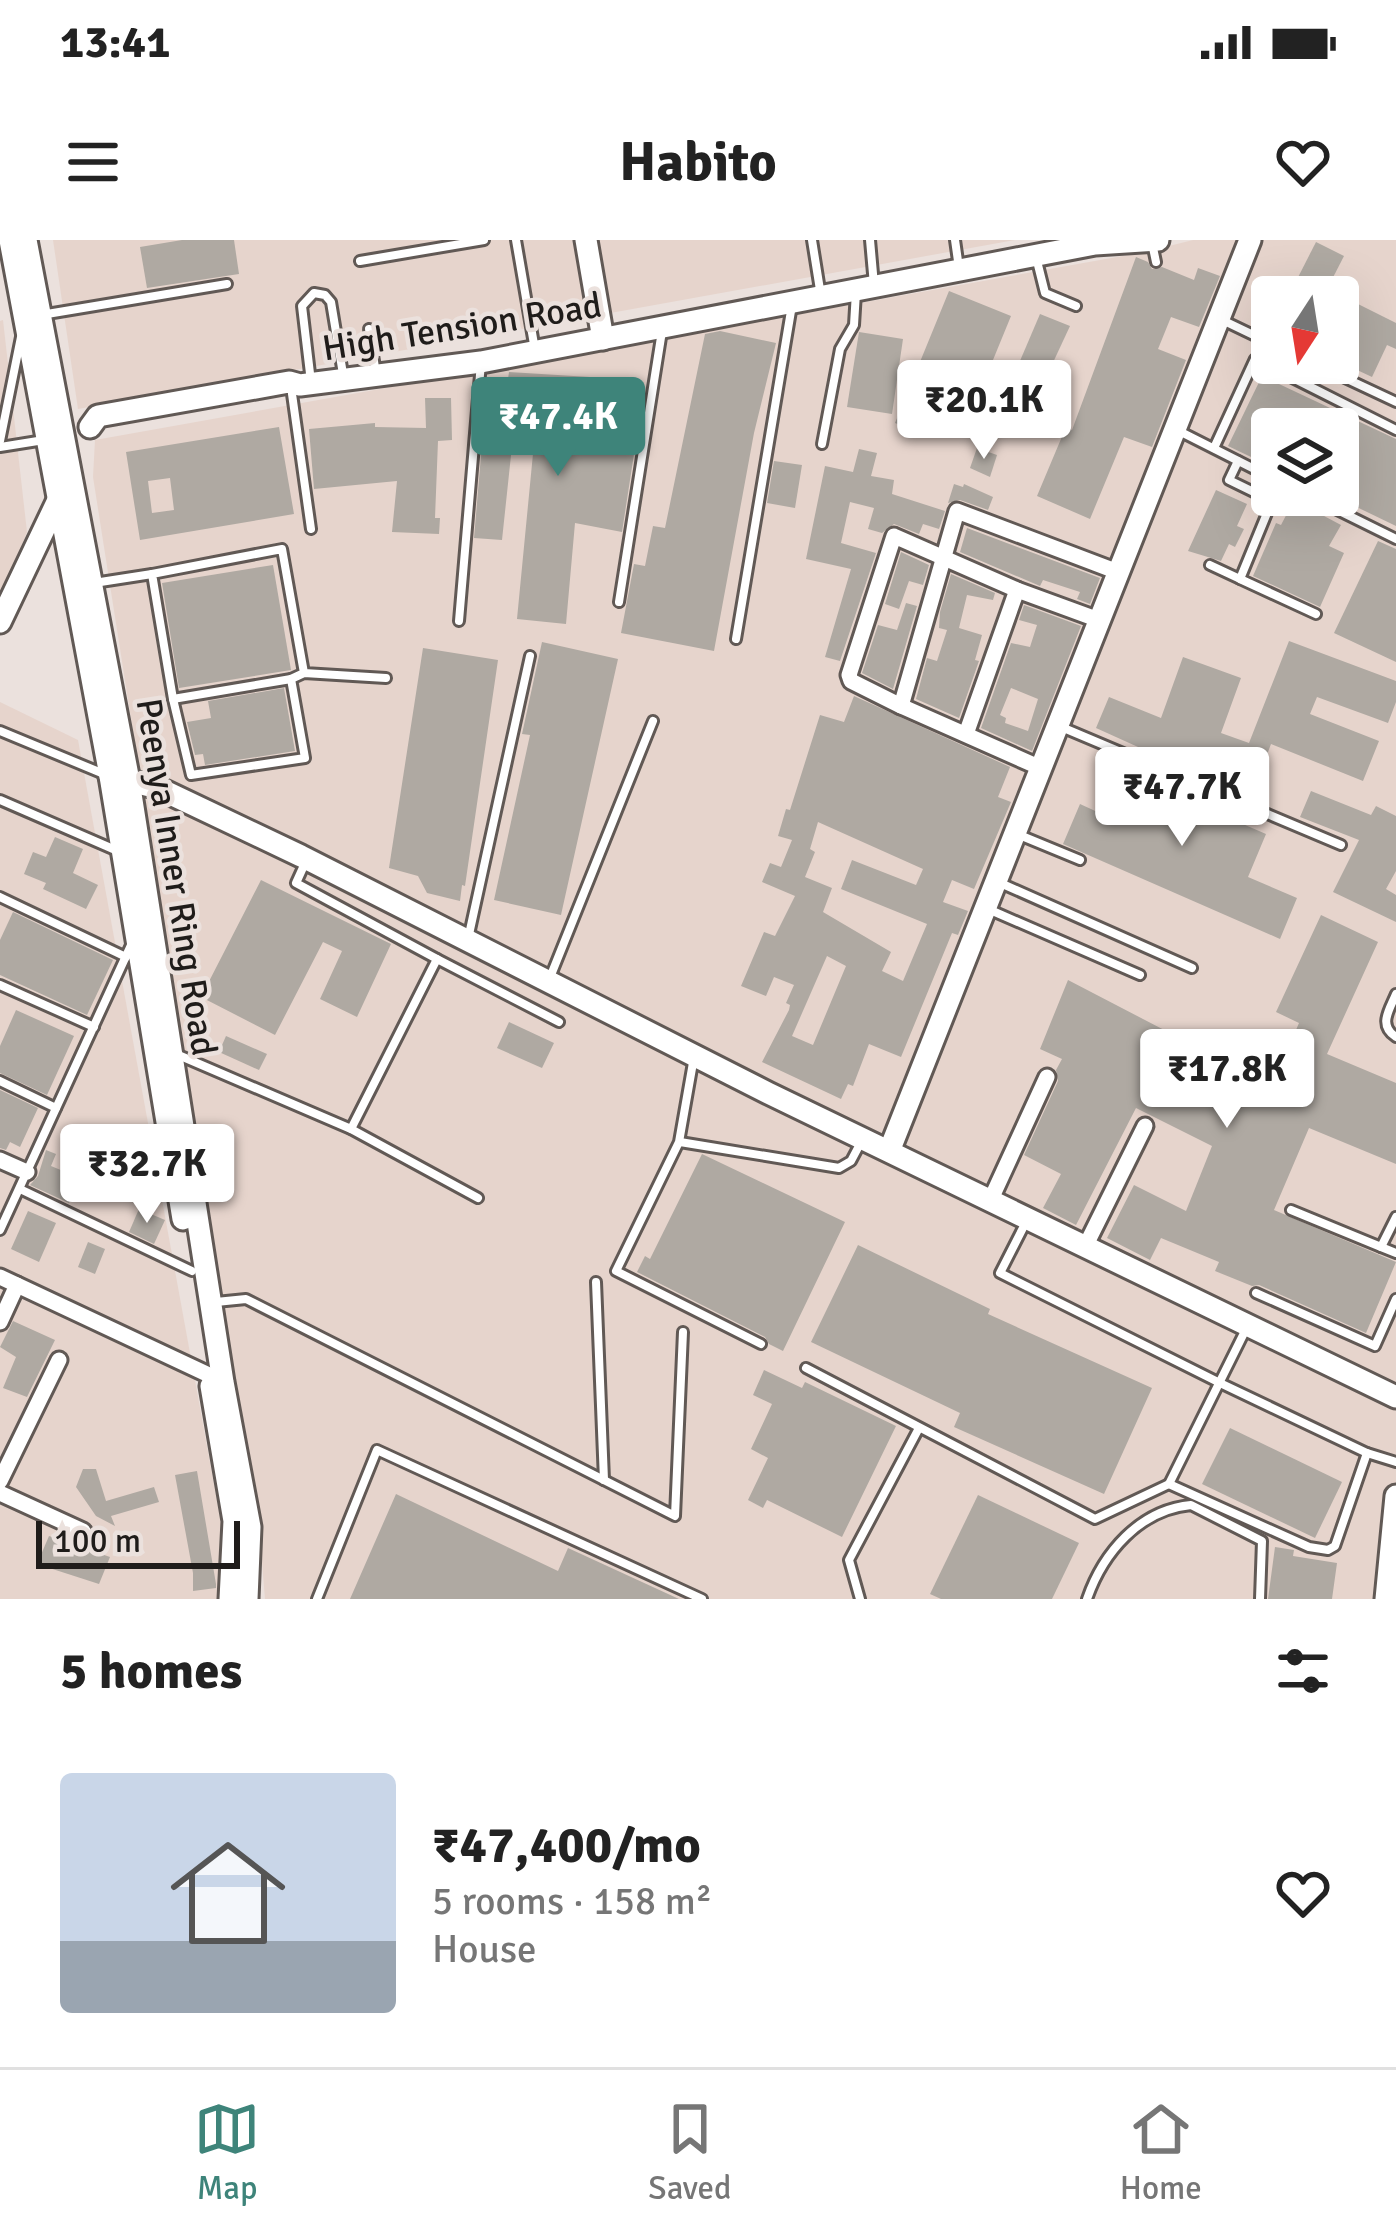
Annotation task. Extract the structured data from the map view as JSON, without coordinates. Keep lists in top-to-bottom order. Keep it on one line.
{"streets":{"main road":["High Tension Road","Peenya Inner Ring Road"]},"crossings":[["High Tension Road","Peenya Inner Ring Road"]],"scale_bar":"100 m","north":"bottom","page":{"status":"13:41","header":"Habito","price":["₹20.1K","₹47.4K","₹47.7K","₹17.8K","₹32.7K"],"scale":"100 m","heading":"5 homes","list":[{"name":"₹47,400/mo","note":"5 rooms · 158 m² · House"}],"tabs":["Map","Saved","Home"]}}
